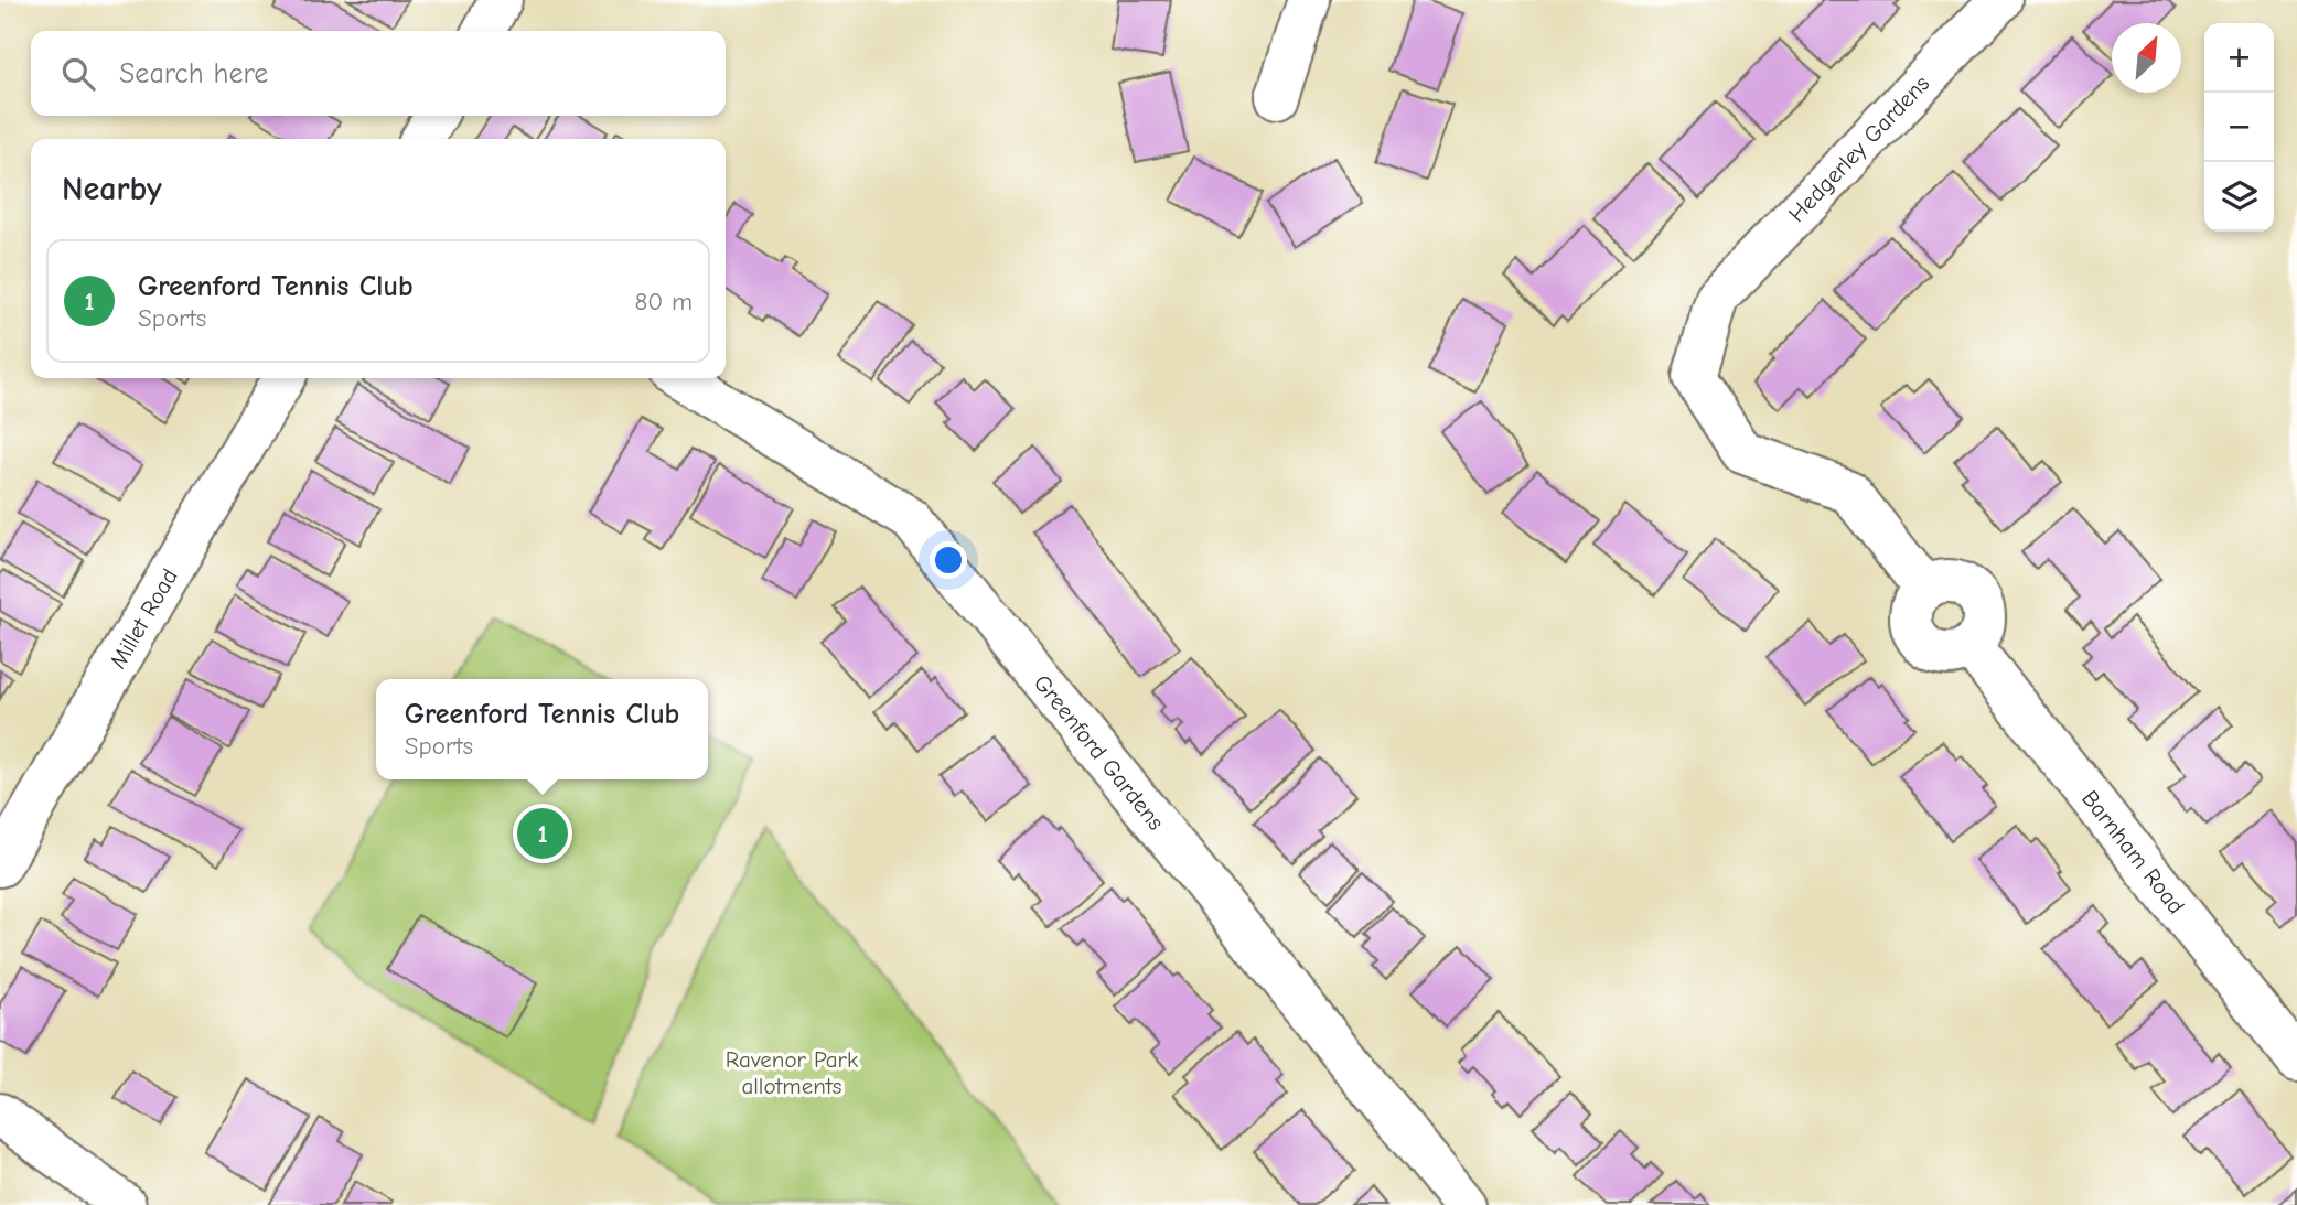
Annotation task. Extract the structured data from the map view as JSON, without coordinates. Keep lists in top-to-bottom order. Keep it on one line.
{"streets":{"street":["Hedgerley Gardens","Millet Road","Greenford Gardens","Barnham Road"]},"crossings":[["Hedgerley Gardens","Barnham Road"]],"parks":["Ravenor Park allotments"],"north":"top right","page":{"map_buttons":["+","−"],"search":"Search here","heading":"Nearby","list":[{"mark":"1","name":"Greenford Tennis Club","note":"Sports","value":"80 m"}],"popup":["Greenford Tennis Club","Sports"],"pins":"1"}}
